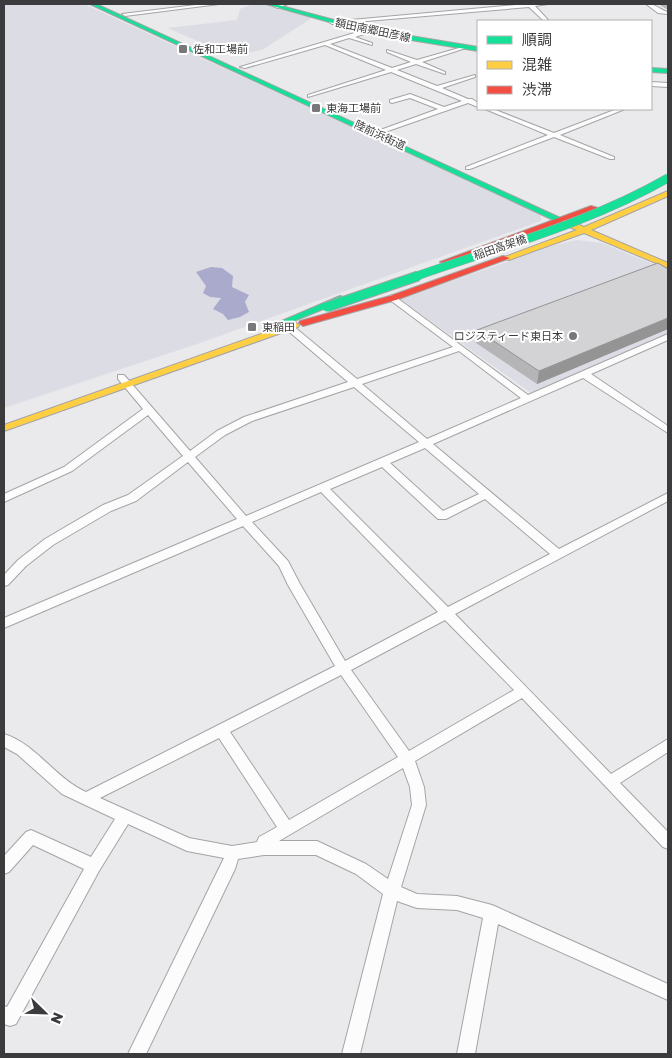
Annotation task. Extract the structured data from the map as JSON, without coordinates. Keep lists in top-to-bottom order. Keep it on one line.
{"streets":{"main road":["額田南郷田彦線","陸前浜街道","稲田高架橋"]},"places":{"transit":["佐和工場前","東海工場前","東稲田"],"other":["ロジスティード東日本"]},"legend":["順調","混雑","渋滞"],"north":"bottom right"}
